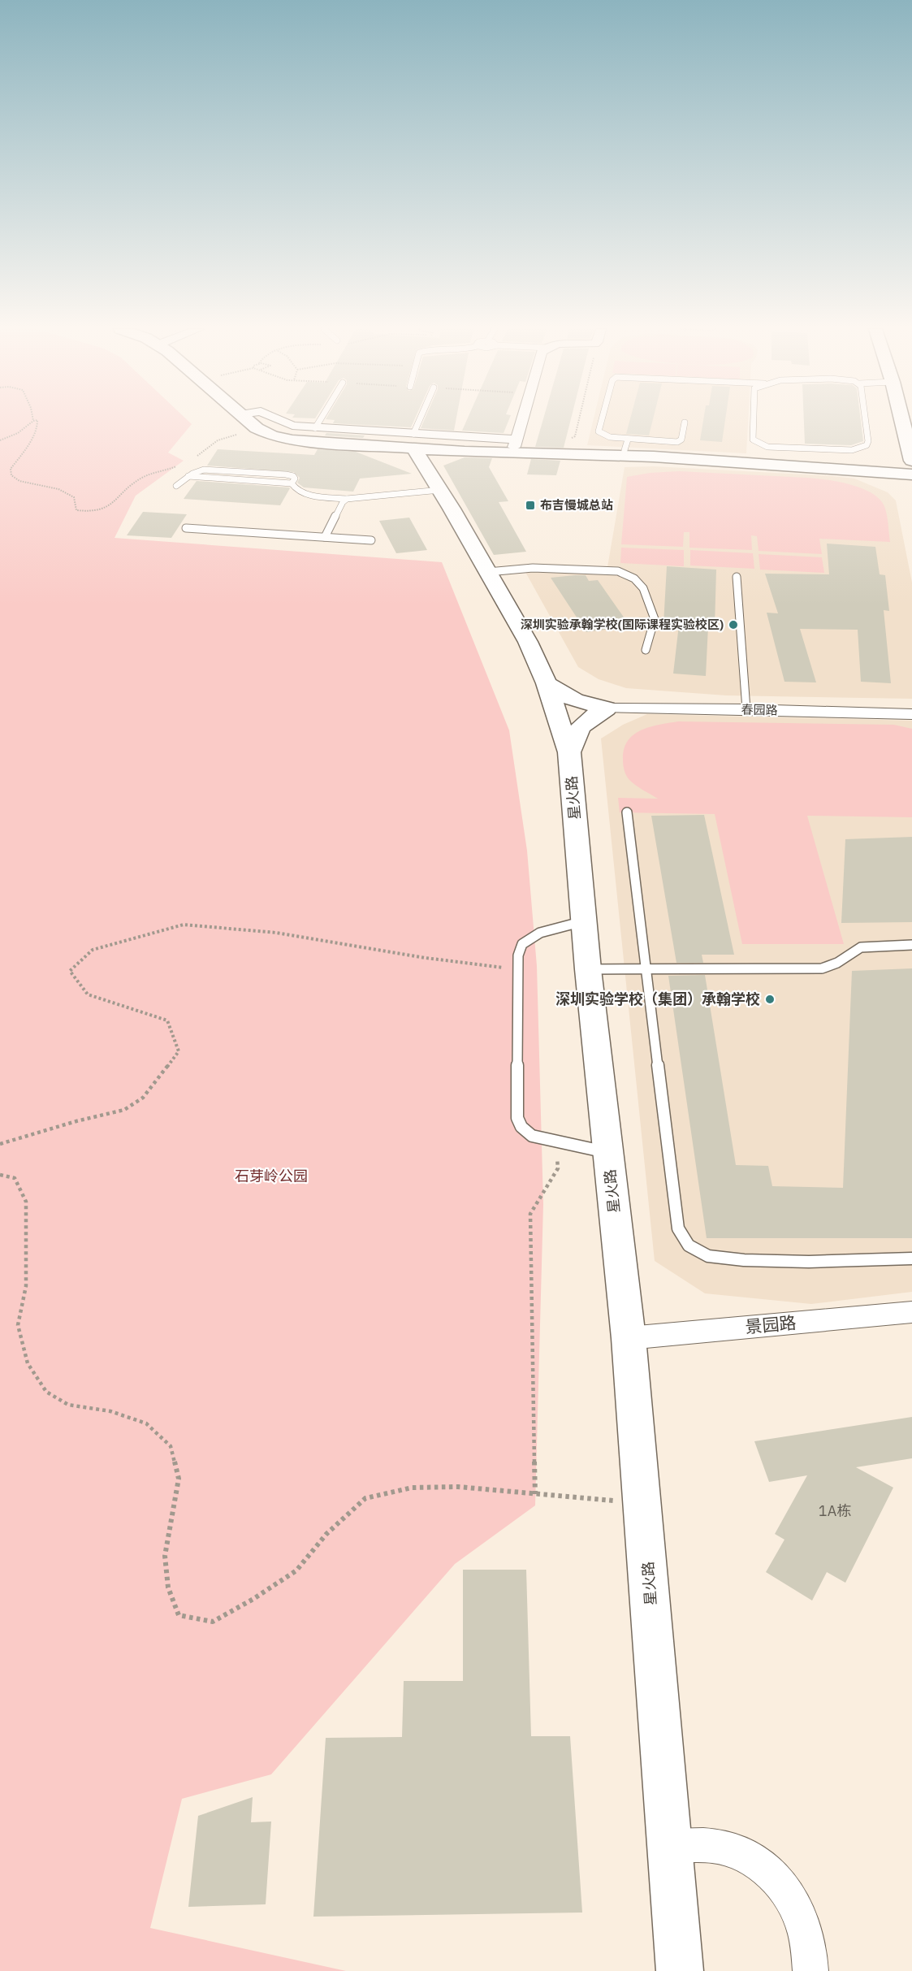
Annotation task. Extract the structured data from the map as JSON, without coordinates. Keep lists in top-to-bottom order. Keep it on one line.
{"streets":{"street":["春园路","星火路","景园路"]},"crossings":[["春园路","星火路"],["星火路","景园路"]],"parks":["石芽岭公园"],"places":{"transit":["布吉慢城总站"],"other":["深圳实验承翰学校(国际课程实验校区)","深圳实验学校（集团）承翰学校"]},"house_numbers":["1A栋"]}
